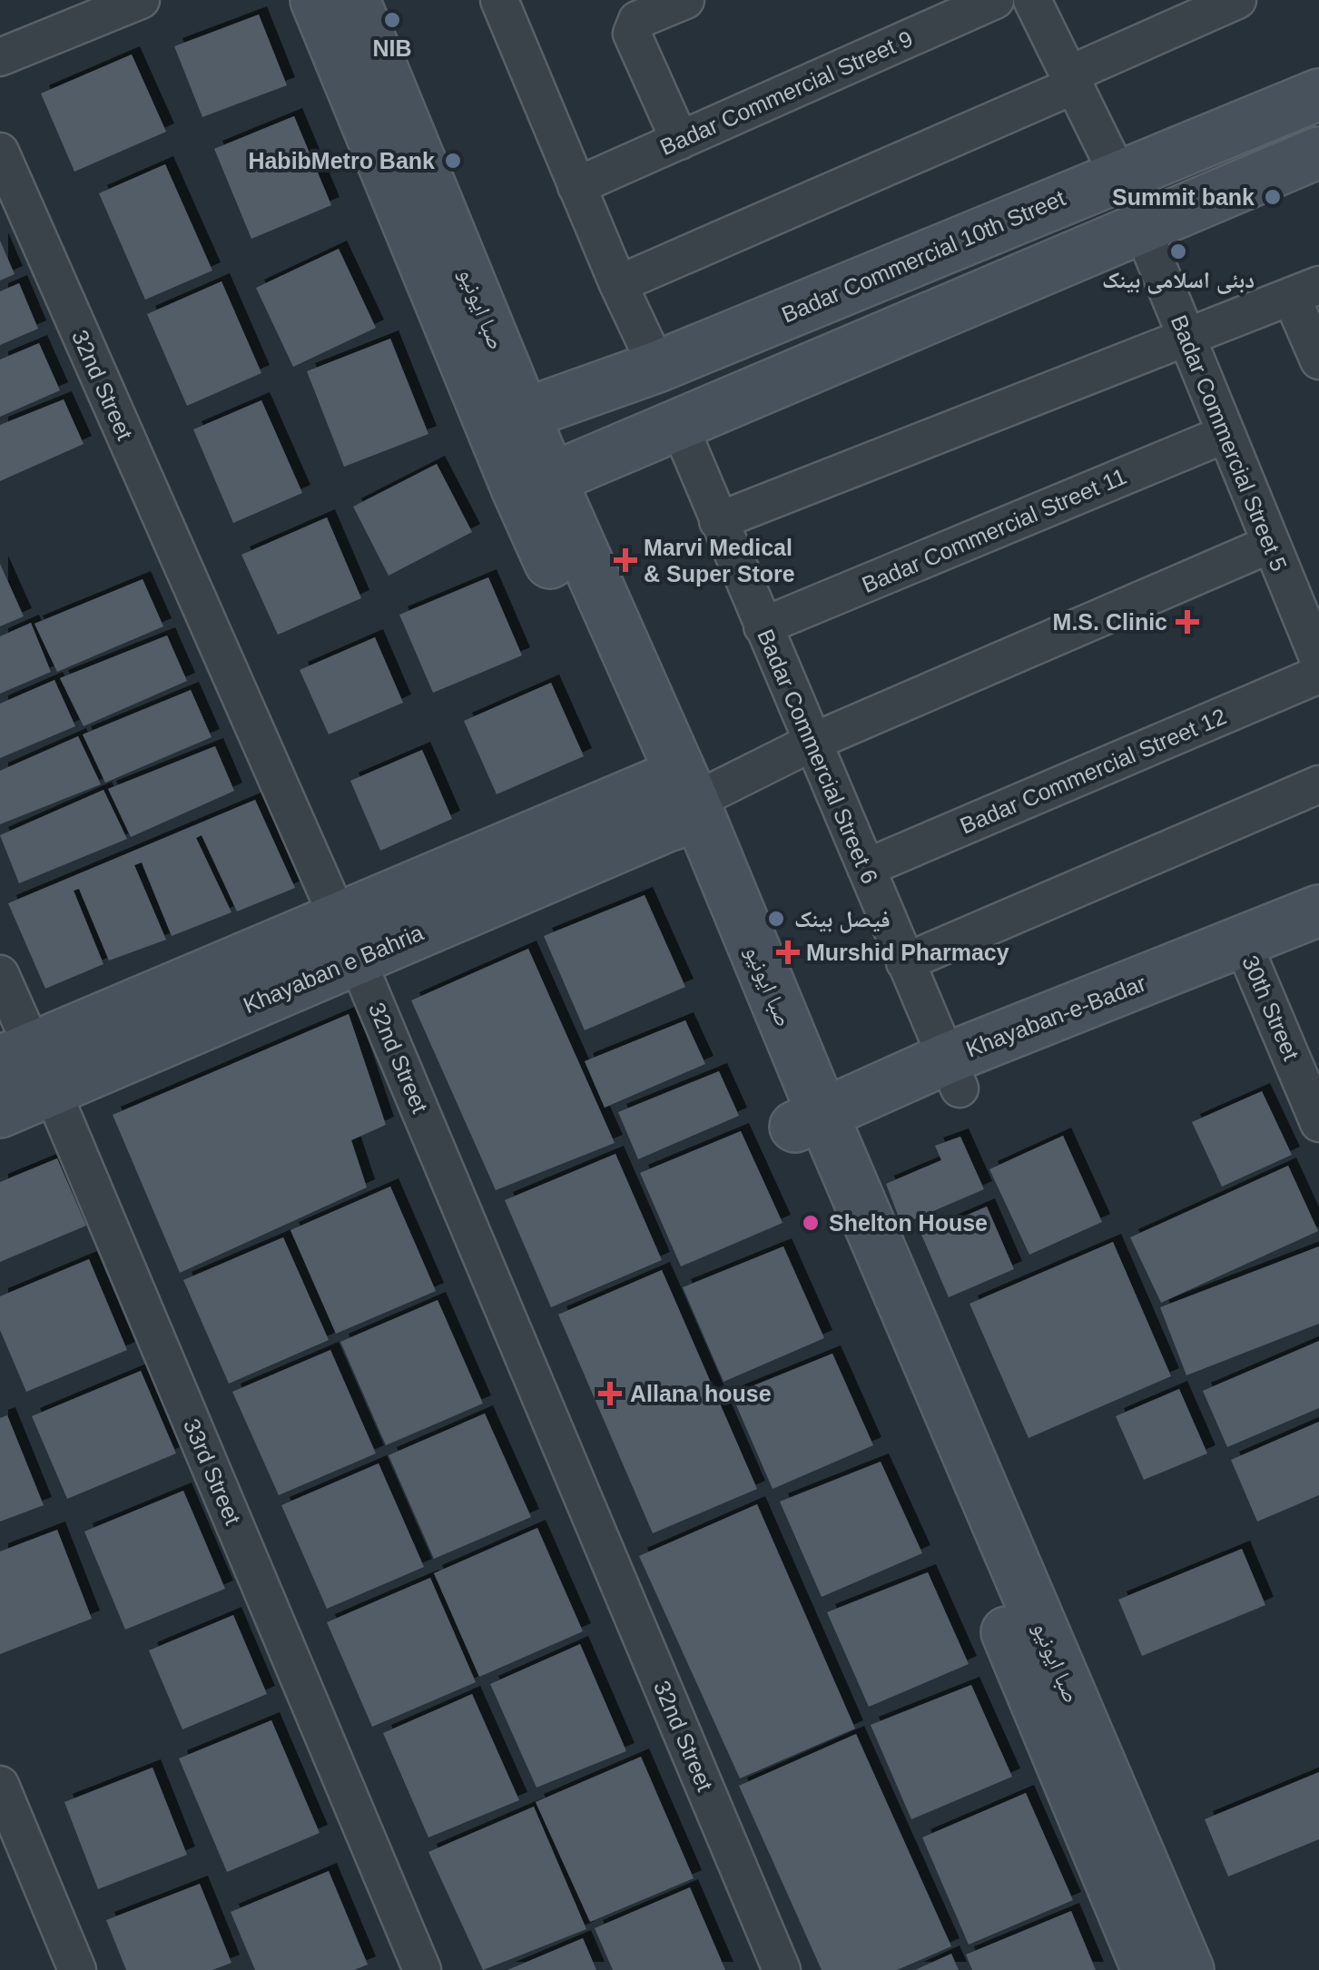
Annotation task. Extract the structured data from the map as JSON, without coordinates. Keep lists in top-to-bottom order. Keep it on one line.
{"streets":{"main road":["Badar Commercial 10th Street","صبا ایونیو","Khayaban e Bahria","Khayaban-e-Badar"],"street":["Badar Commercial Street 9","32nd Street","Badar Commercial Street 5","Badar Commercial Street 11","Badar Commercial Street 6","Badar Commercial Street 12","30th Street","33rd Street"]},"crossings":[["Badar Commercial 10th Street","صبا ایونیو"],["صبا ایونیو","Khayaban e Bahria"],["صبا ایونیو","Khayaban-e-Badar"],["32nd Street","Khayaban e Bahria"],["Badar Commercial Street 5","Badar Commercial Street 11"],["Badar Commercial Street 11","Badar Commercial Street 6"],["Badar Commercial Street 6","Badar Commercial Street 12"],["Badar Commercial Street 6","Khayaban-e-Badar"],["Khayaban e Bahria","33rd Street"],["30th Street","Khayaban-e-Badar"]],"places":{"other":["NIB","HabibMetro Bank","Summit bank","دبئی اسلامی بینک","فیصل بینک","Shelton House"],"health":["Marvi Medical & Super Store","M.S. Clinic","Murshid Pharmacy","Allana house"]}}
